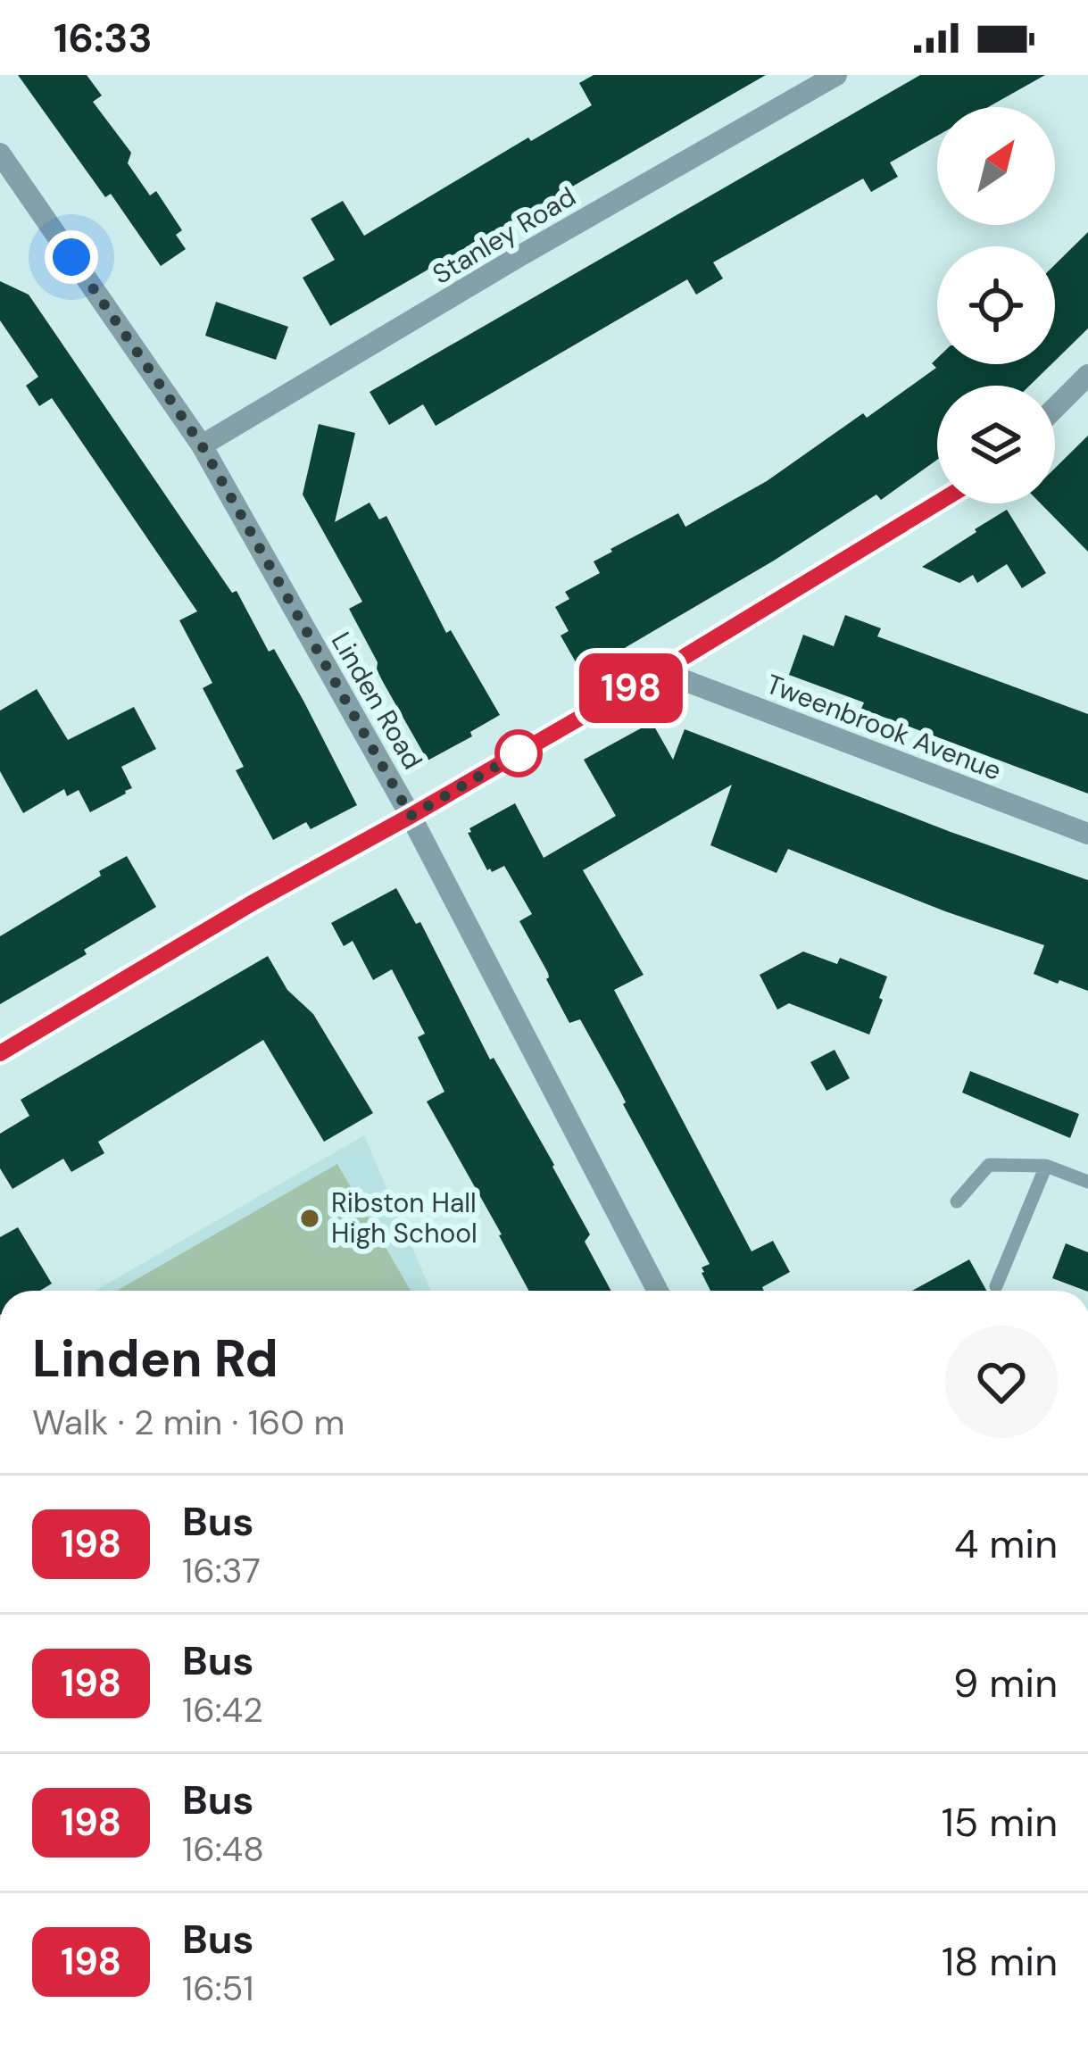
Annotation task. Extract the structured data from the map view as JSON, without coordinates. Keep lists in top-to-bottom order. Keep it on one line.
{"streets":{"street":["Stanley Road","Linden Road","Tweenbrook Avenue"]},"crossings":[["Stanley Road","Linden Road"]],"places":["Ribston Hall High School"],"lines":["bus line 198"],"north":"top right","page":{"status":"16:33","on_map":"198","heading":["Linden Rd","Walk · 2 min · 160 m"],"list":[{"mark":"198","name":"Bus","note":"16:37","value":"4 min"},{"mark":"198","name":"Bus","note":"16:42","value":"9 min"},{"mark":"198","name":"Bus","note":"16:48","value":"15 min"},{"mark":"198","name":"Bus","note":"16:51","value":"18 min"}]}}
